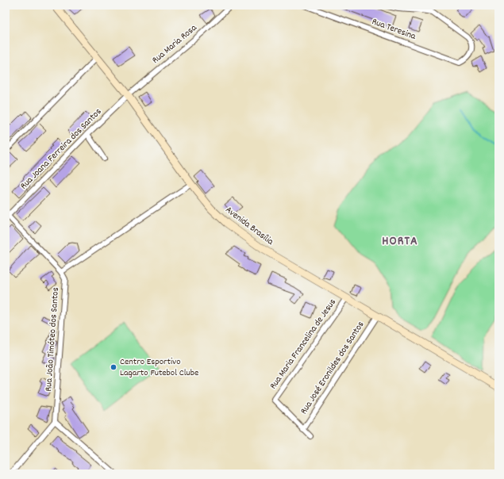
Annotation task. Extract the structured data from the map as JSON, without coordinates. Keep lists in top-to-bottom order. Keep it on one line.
{"streets":{"main road":["Avenida Brasília"],"street":["Rua Teresina","Rua Maria Rosa","Rua Joana Ferreira dos Santos","Rua João Timóteo dos Santos","Rua Maria Francelina de Jesus","Rua José Eronildes dos Santos"]},"crossings":[["Rua Maria Rosa","Rua Joana Ferreira dos Santos"],["Rua Maria Rosa","Avenida Brasília"],["Rua Joana Ferreira dos Santos","Avenida Brasília"],["Avenida Brasília","Rua Maria Francelina de Jesus"],["Avenida Brasília","Rua José Eronildes dos Santos"],["Rua Maria Francelina de Jesus","Rua José Eronildes dos Santos"]],"districts":["HORTA"],"places":["Centro Esportivo Lagarto Futebol Clube"]}
